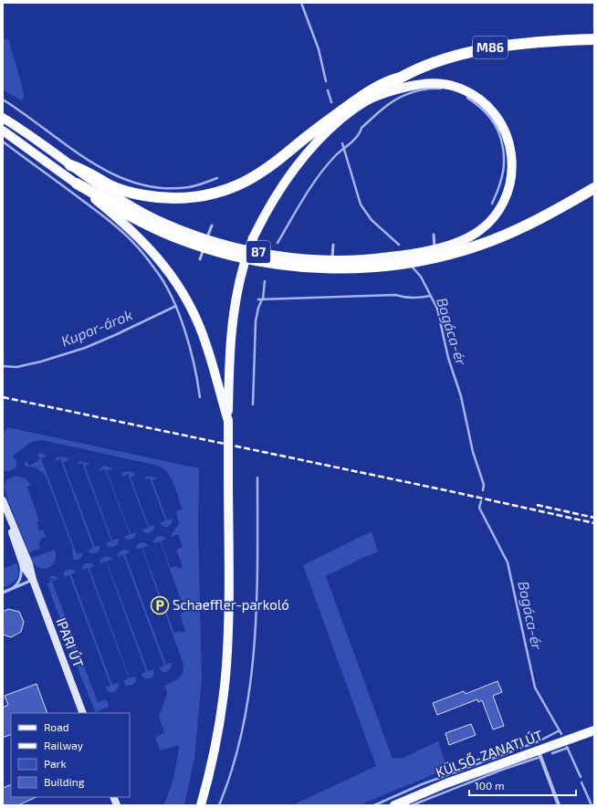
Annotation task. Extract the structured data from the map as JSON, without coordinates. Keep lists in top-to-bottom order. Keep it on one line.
{"streets":{"highway":["M86"],"main road":["87","KÜLSŐ-ZANATI ÚT"],"street":["IPARI ÚT"]},"crossings":[["M86","87"]],"water":["Kupor-árok","Bogáca-ér"],"places":{"parking":["Schaeffler-parkoló"]},"legend":["Road","Railway","Park","Building"],"scale_bar":"100 m"}
